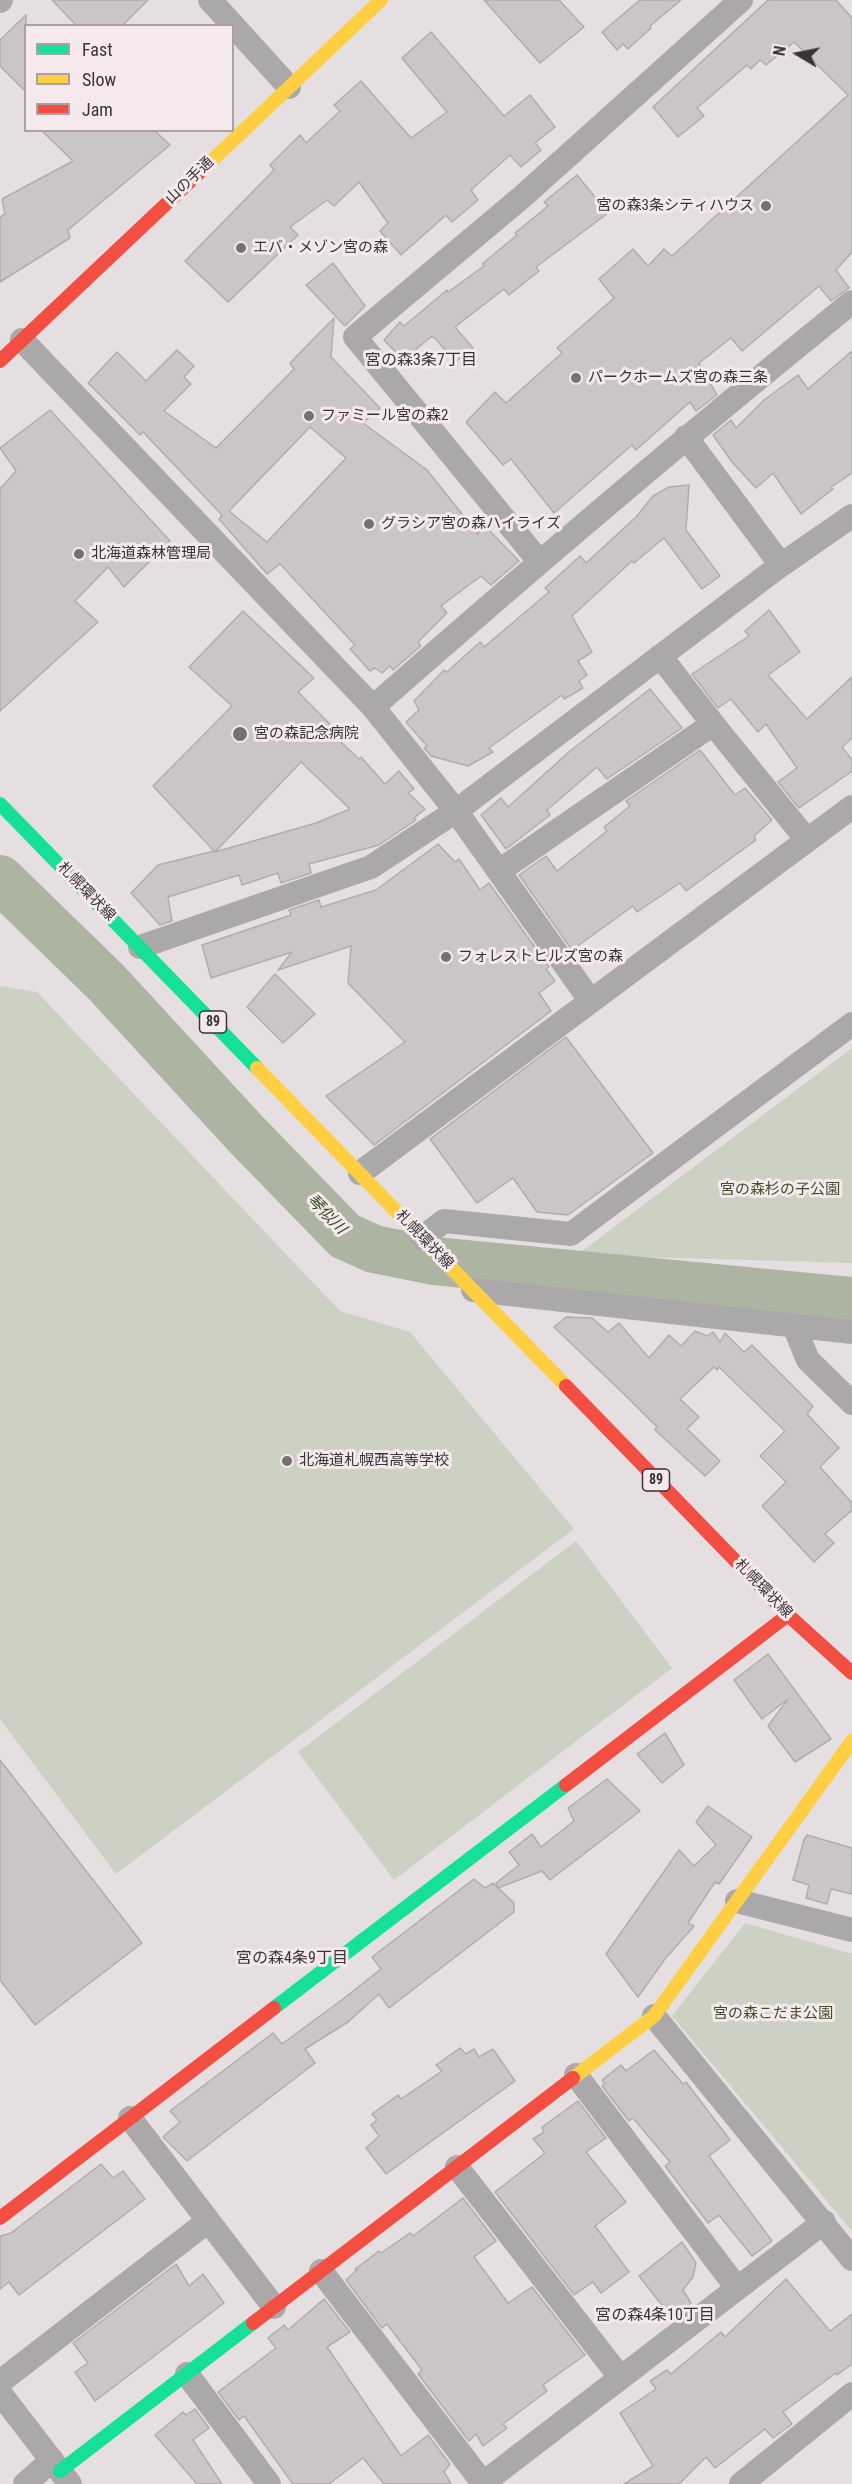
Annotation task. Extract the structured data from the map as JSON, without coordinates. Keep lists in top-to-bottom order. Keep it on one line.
{"streets":{"street":["山の手通","札幌環状線","89"]},"districts":["宮の森3条7丁目","宮の森4条9丁目","宮の森4条10丁目"],"water":["琴似川"],"parks":["宮の森杉の子公園","宮の森こだま公園"],"places":["宮の森3条シティハウス","エバ・メゾン宮の森","パークホームズ宮の森三条","ファミール宮の森2","グラシア宮の森ハイライズ","北海道森林管理局","宮の森記念病院","フォレストヒルズ宮の森","北海道札幌西高等学校"],"legend":["Fast","Slow","Jam"],"north":"left"}
